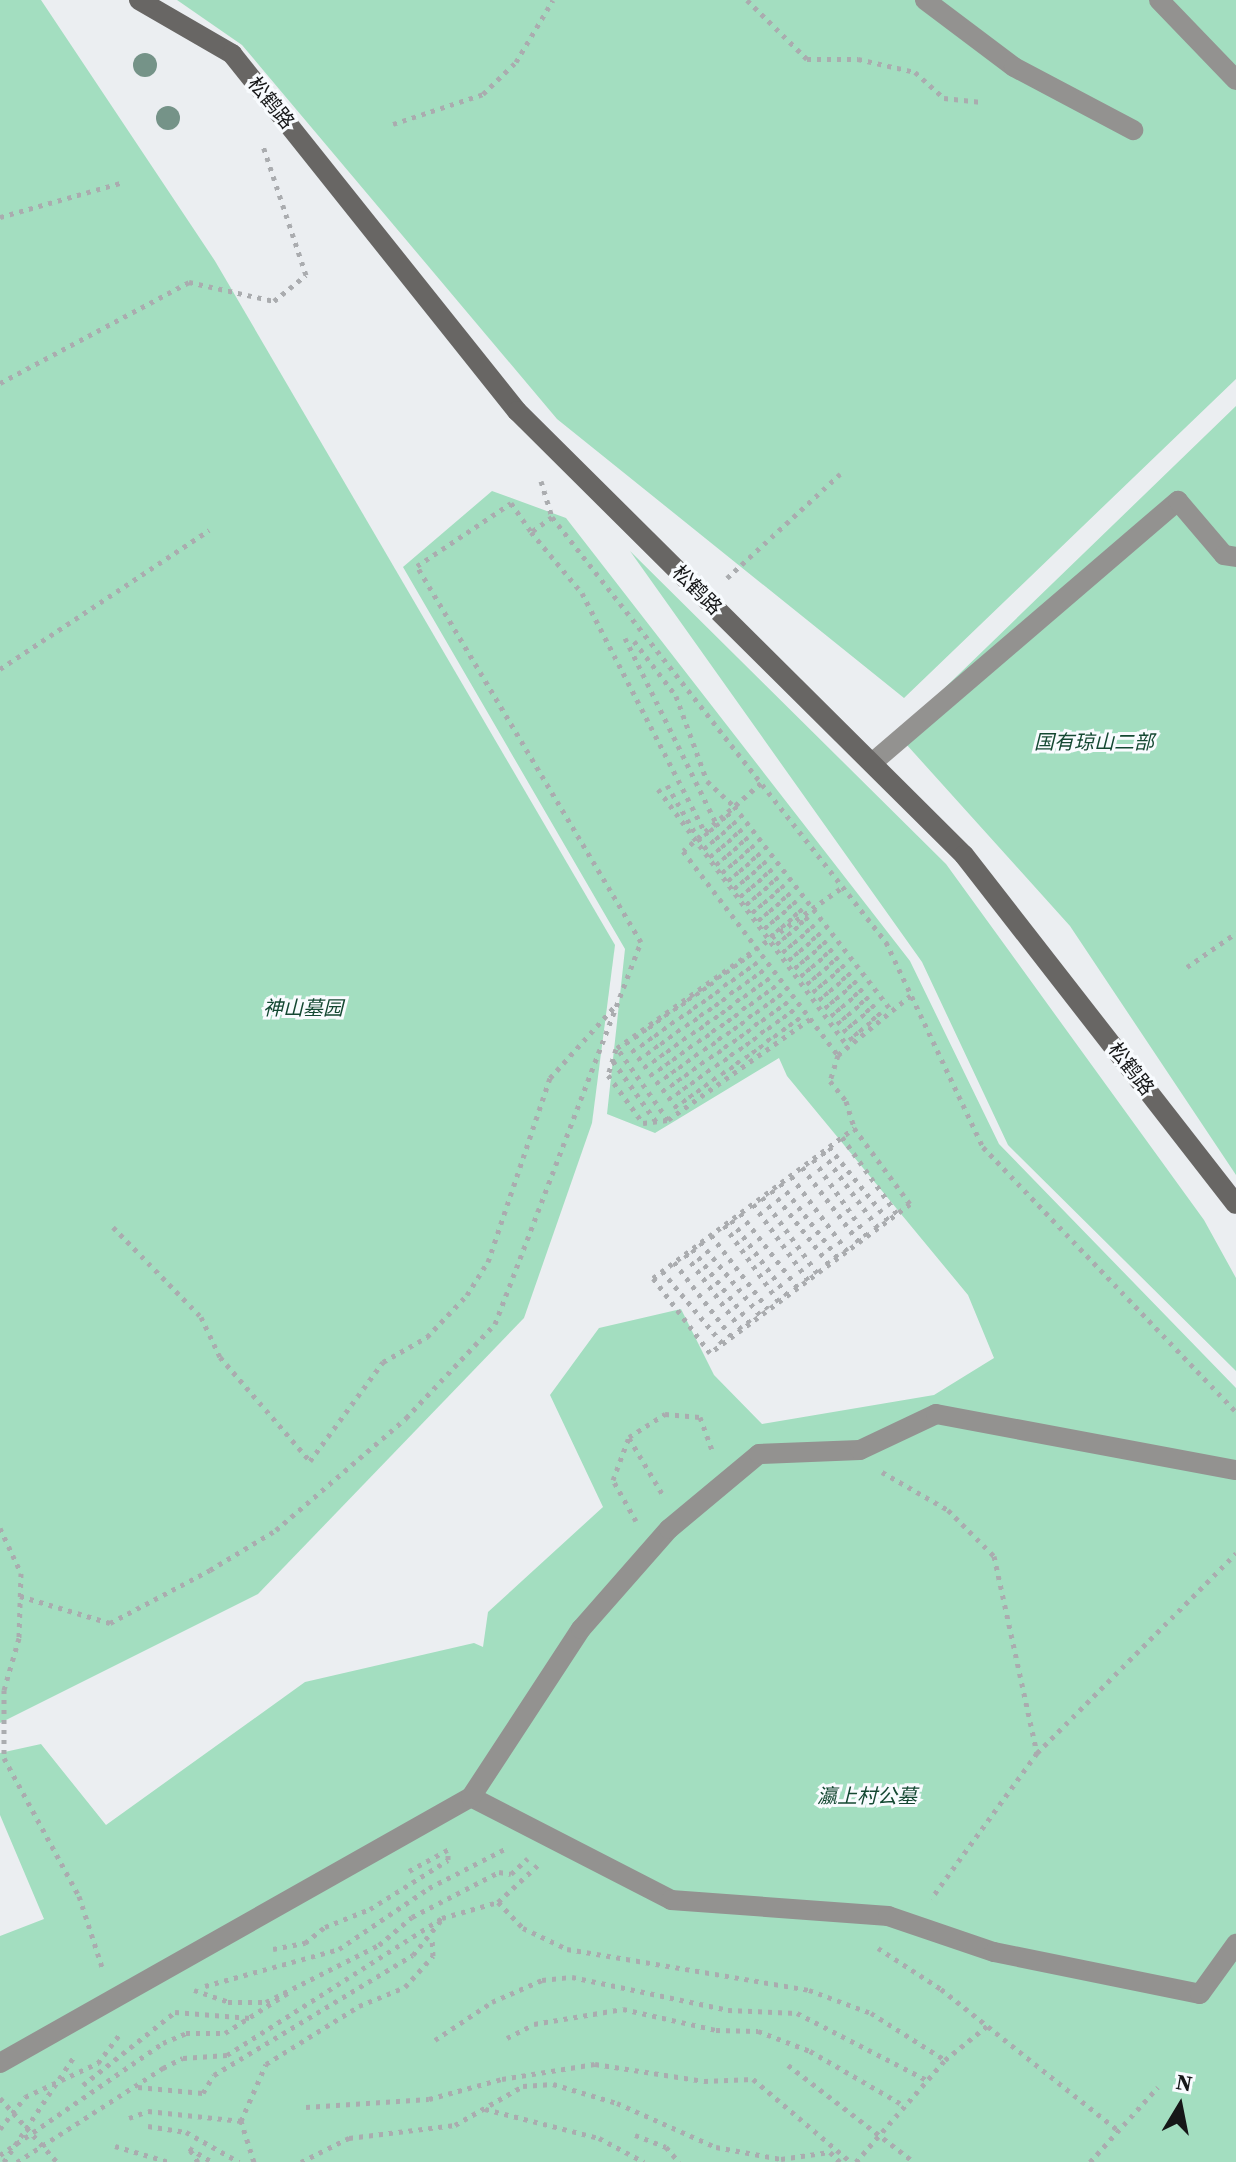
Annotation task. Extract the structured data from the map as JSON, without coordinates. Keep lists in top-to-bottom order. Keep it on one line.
{"streets":{"street":["松鹤路"]},"parks":["国有琼山二部","神山墓园","瀛上村公墓"],"north":"top"}
